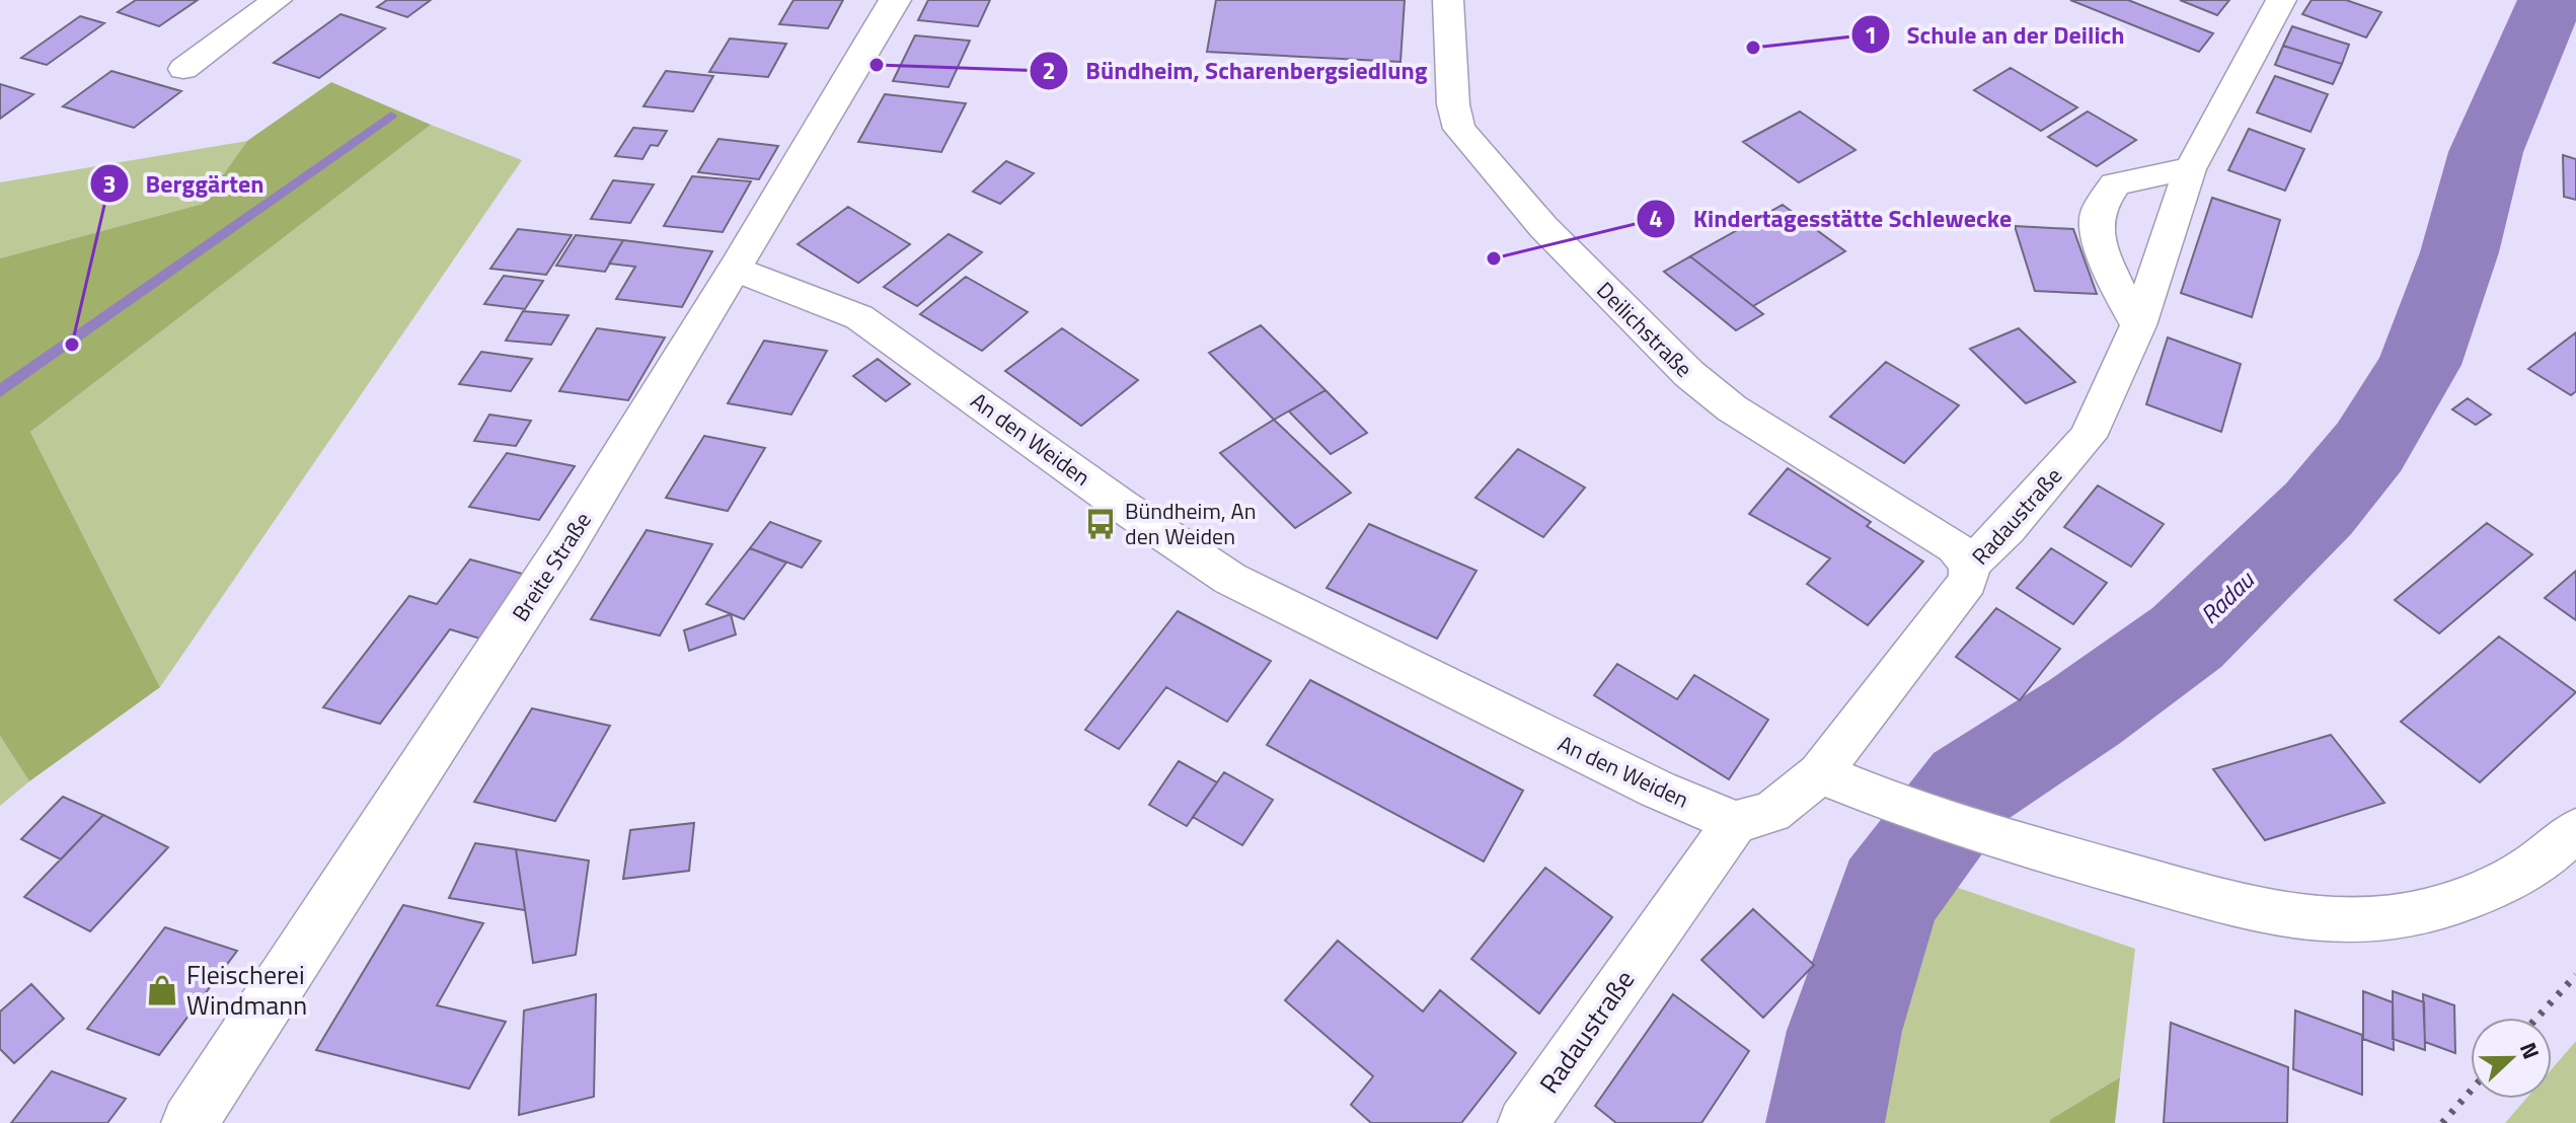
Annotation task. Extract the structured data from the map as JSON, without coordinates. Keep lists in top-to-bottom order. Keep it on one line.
{"streets":{"street":["Deilichstraße","An den Weiden","Radaustraße","Breite Straße"]},"crossings":[["Deilichstraße","Radaustraße"],["An den Weiden","Radaustraße"],["An den Weiden","Breite Straße"]],"water":["Radau"],"places":{"other":["Schule an der Deilich","Bündheim, Scharenbergsiedlung","Kindertagesstätte Schlewecke","Berggärten"],"bus stop":["Bündheim, An den Weiden"],"shop":["Fleischerei Windmann"]},"north":"right"}
